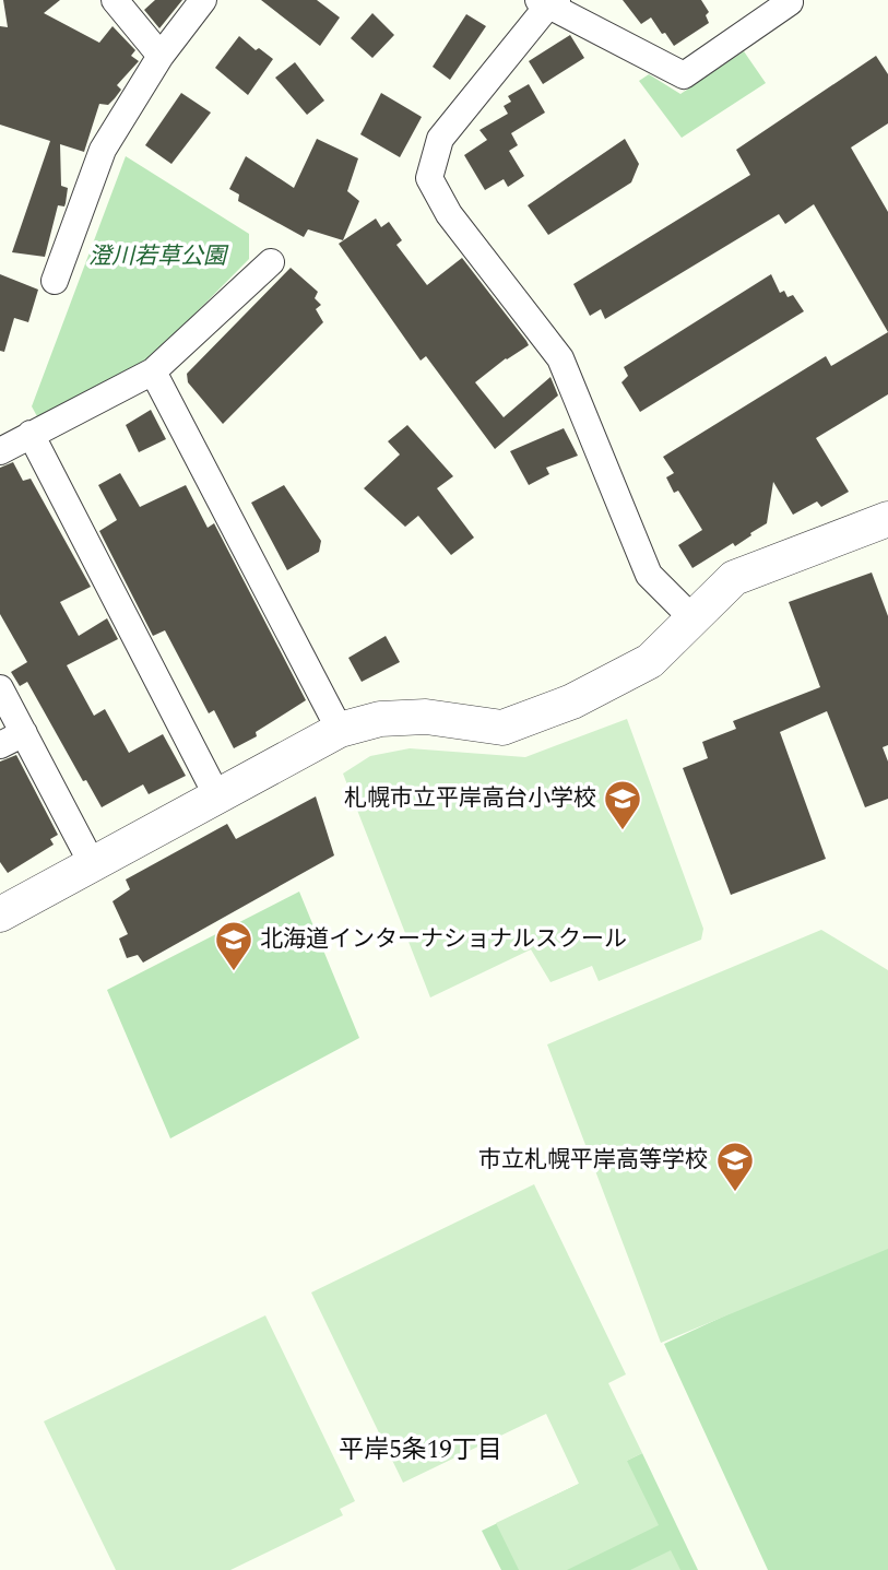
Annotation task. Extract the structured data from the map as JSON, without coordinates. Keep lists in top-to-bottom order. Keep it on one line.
{"districts":["平岸5条19丁目"],"parks":["澄川若草公園"],"places":{"school or university":["札幌市立平岸高台小学校","北海道インターナショナルスクール","市立札幌平岸高等学校"]}}
